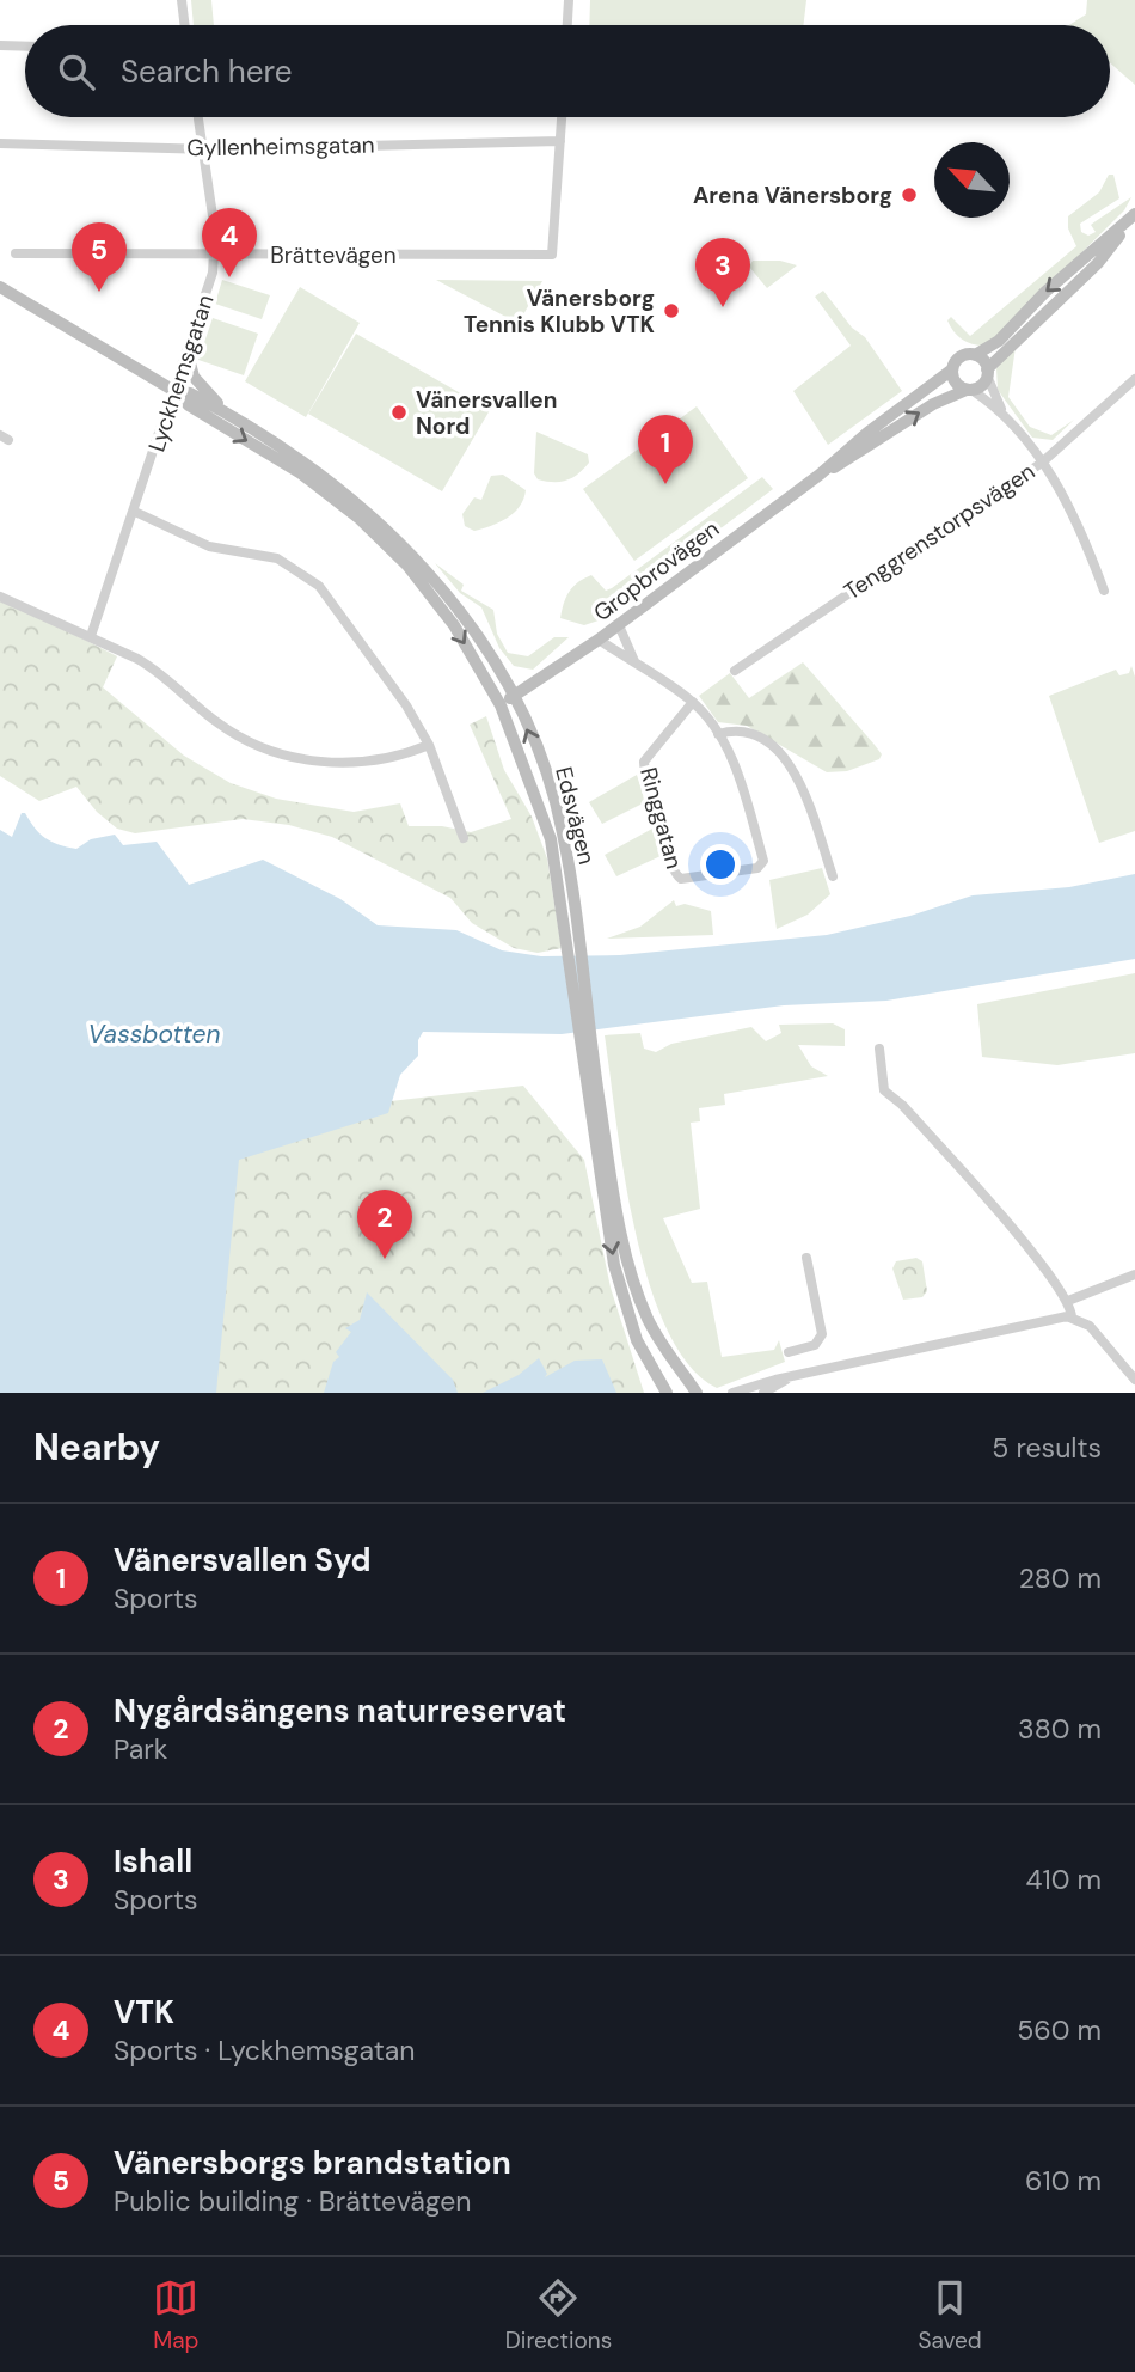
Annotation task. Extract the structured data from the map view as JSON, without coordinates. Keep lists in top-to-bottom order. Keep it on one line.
{"streets":{"main road":["Gropbrovägen","Edsvägen"],"street":["Gyllenheimsgatan","Brättevägen","Lyckhemsgatan","Tenggrenstorpsvägen","Ringgatan"]},"crossings":[["Gyllenheimsgatan","Brättevägen"],["Gyllenheimsgatan","Lyckhemsgatan"],["Brättevägen","Lyckhemsgatan"],["Lyckhemsgatan","Edsvägen"],["Gropbrovägen","Edsvägen"],["Gropbrovägen","Ringgatan"]],"water":["Vassbotten"],"places":["Arena Vänersborg","Vänersborg Tennis Klubb VTK","Vänersvallen Nord"],"north":"top left","page":{"search":"Search here","pins":["4","5","3","1","2"],"heading":["Nearby","5 results"],"list":[{"mark":"1","name":"Vänersvallen Syd","note":"Sports","value":"280 m"},{"mark":"2","name":"Nygårdsängens naturreservat","note":"Park","value":"380 m"},{"mark":"3","name":"Ishall","note":"Sports","value":"410 m"},{"mark":"4","name":"VTK","note":"Sports · Lyckhemsgatan","value":"560 m"},{"mark":"5","name":"Vänersborgs brandstation","note":"Public building · Brättevägen","value":"610 m"}],"nav":["Map","Directions","Saved"]}}
